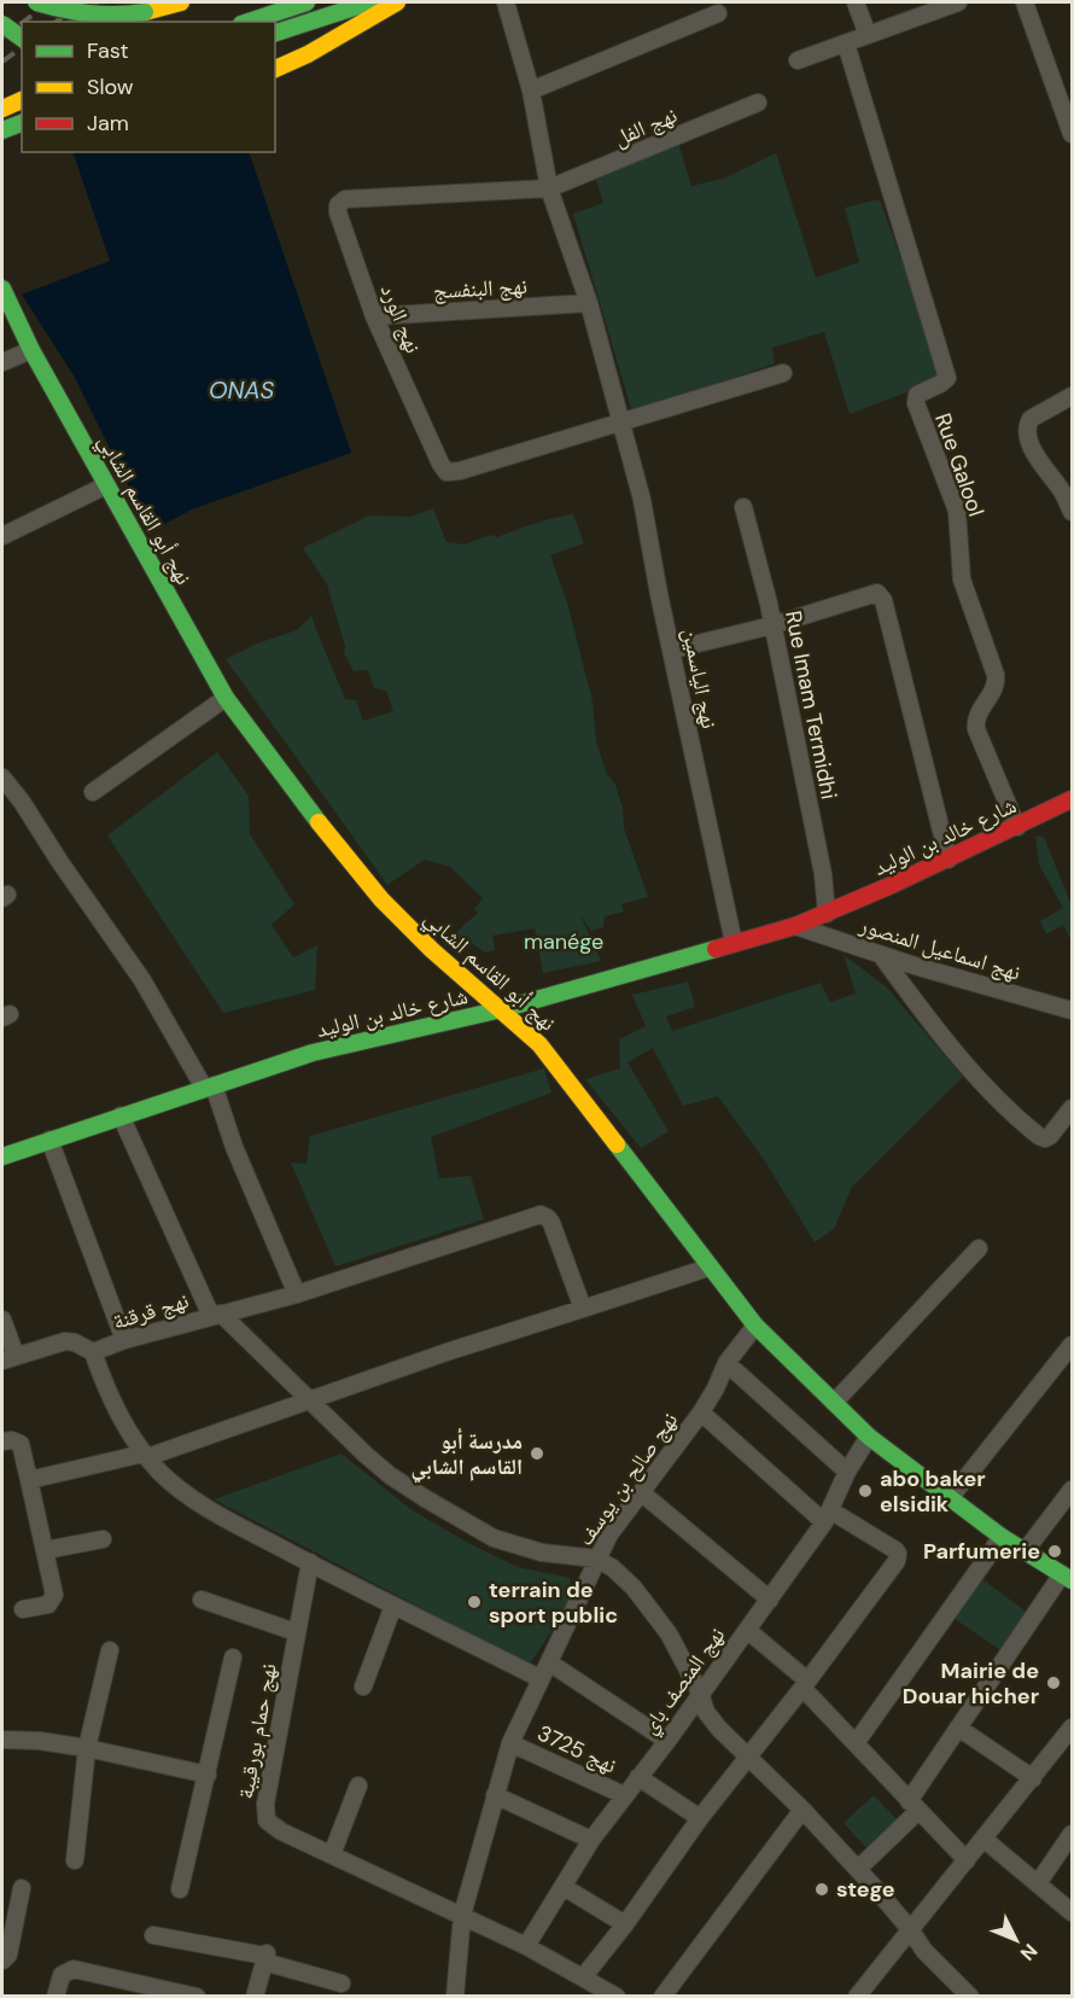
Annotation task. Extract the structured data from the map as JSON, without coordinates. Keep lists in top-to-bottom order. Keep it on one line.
{"streets":{"street":["نهج الفل","نهج البنفسج","نهج الورد","Rue Galool","نهج أبو القاسم الشابي","نهج الياسمين","Rue Imam Termidhi","شارع خالد بن الوليد","نهج اسماعيل المنصور","نهج قرقنة","نهج صالح بن يوسف","نهج المنصف باي","نهج حمام بورقيبة","نهج 3725"]},"crossings":[["نهج الفل","نهج الورد"],["نهج الفل","نهج الياسمين"],["نهج البنفسج","نهج الورد"],["نهج البنفسج","نهج الياسمين"],["نهج الورد","نهج الياسمين"],["Rue Galool","شارع خالد بن الوليد"],["نهج أبو القاسم الشابي","شارع خالد بن الوليد"],["نهج أبو القاسم الشابي","نهج صالح بن يوسف"],["نهج أبو القاسم الشابي","نهج المنصف باي"],["نهج الياسمين","شارع خالد بن الوليد"],["Rue Imam Termidhi","شارع خالد بن الوليد"],["شارع خالد بن الوليد","نهج اسماعيل المنصور"],["نهج قرقنة","نهج صالح بن يوسف"],["نهج قرقنة","نهج حمام بورقيبة"],["نهج صالح بن يوسف","نهج حمام بورقيبة"],["نهج صالح بن يوسف","نهج 3725"],["نهج المنصف باي","نهج حمام بورقيبة"],["نهج المنصف باي","نهج 3725"]],"water":["ONAS"],"parks":["manége"],"places":["مدرسة أبو القاسم الشابي","abo baker elsidik","Parfumerie","terrain de sport public","Mairie de Douar hicher","stege"],"legend":["Fast","Slow","Jam"],"north":"bottom right"}
